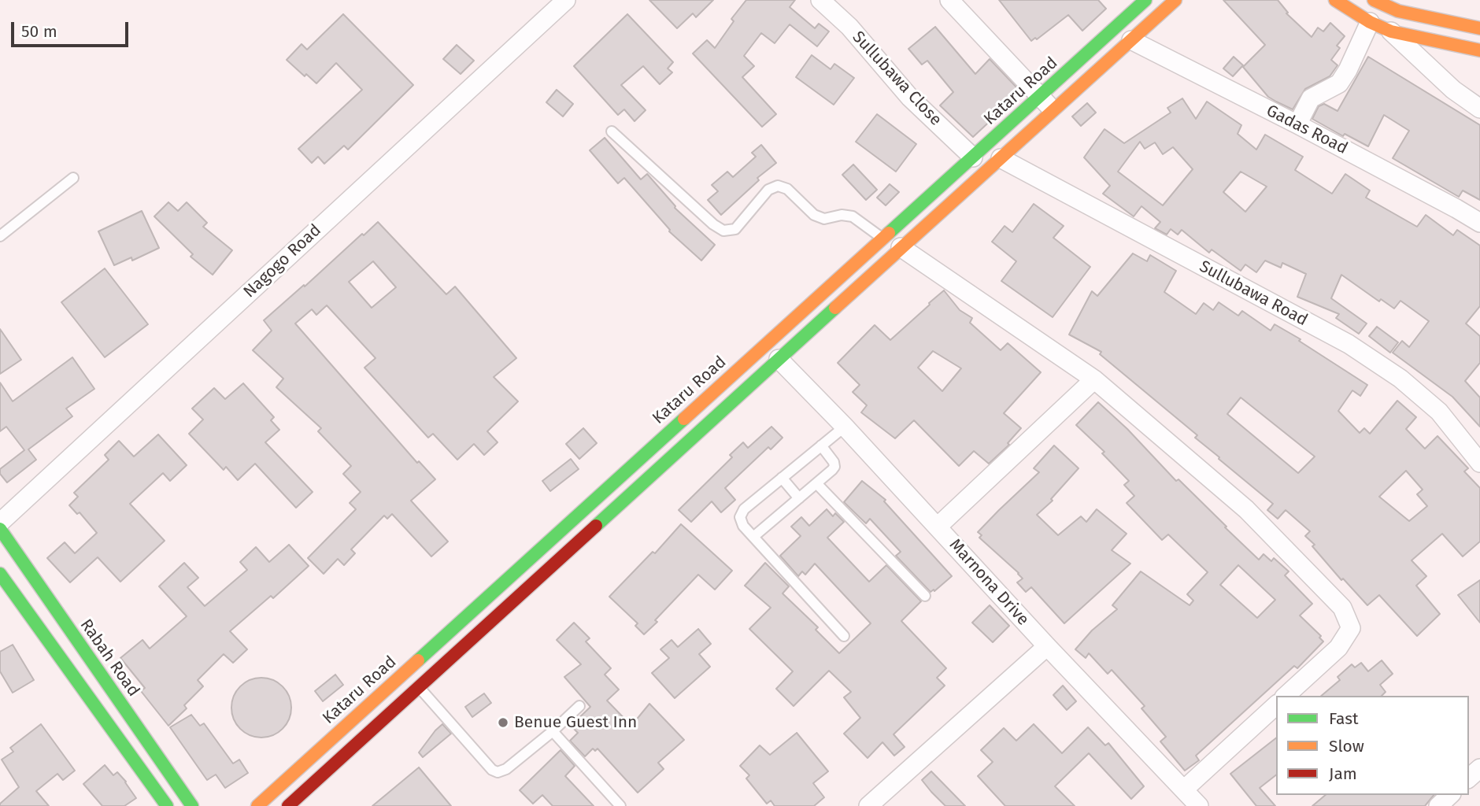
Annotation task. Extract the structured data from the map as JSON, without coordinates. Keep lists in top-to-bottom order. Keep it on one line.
{"streets":{"street":["Sullubawa Close","Kataru Road","Gadas Road","Nagogo Road","Sullubawa Road","Marnona Drive","Rabah Road"]},"crossings":[["Sullubawa Close","Kataru Road"]],"places":["Benue Guest Inn"],"legend":["Fast","Slow","Jam"],"scale_bar":"50 m"}
